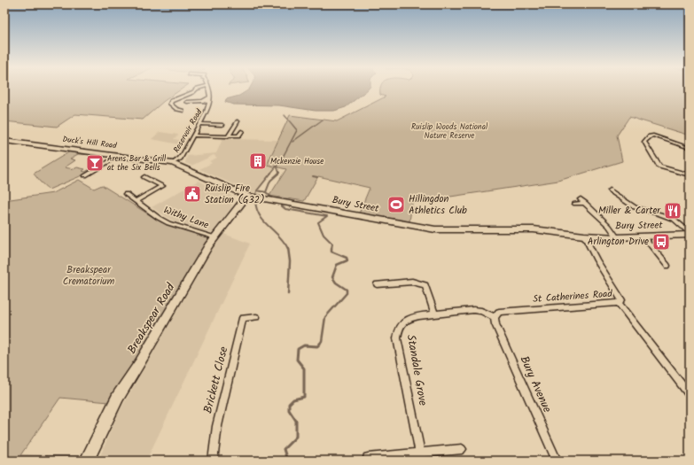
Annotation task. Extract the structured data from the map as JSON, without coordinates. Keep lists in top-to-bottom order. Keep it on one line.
{"streets":{"main road":["Duck's Hill Road","Bury Street"],"street":["Reservoir Road","Withy Lane","St Catherines Road","Breakspear Road","Standale Grove","Brickett Close","Bury Avenue"]},"crossings":[["Reservoir Road","Duck's Hill Road"],["Reservoir Road","Bury Street"],["Duck's Hill Road","Bury Street"],["Bury Street","St Catherines Road"],["Bury Street","Breakspear Road"],["Withy Lane","Breakspear Road"],["St Catherines Road","Standale Grove"],["St Catherines Road","Bury Avenue"],["Standale Grove","Bury Avenue"]],"parks":["Ruislip Woods National Nature Reserve","Breakspear Crematorium"],"places":{"building":["Mckenzie House"],"bar":["Arens Bar & Grill at the Six Bells"],"public building":["Ruislip Fire Station (G32)"],"sports":["Hillingdon Athletics Club"],"restaurant":["Miller & Carter"],"bus stop":["Arlington Drive"]}}
